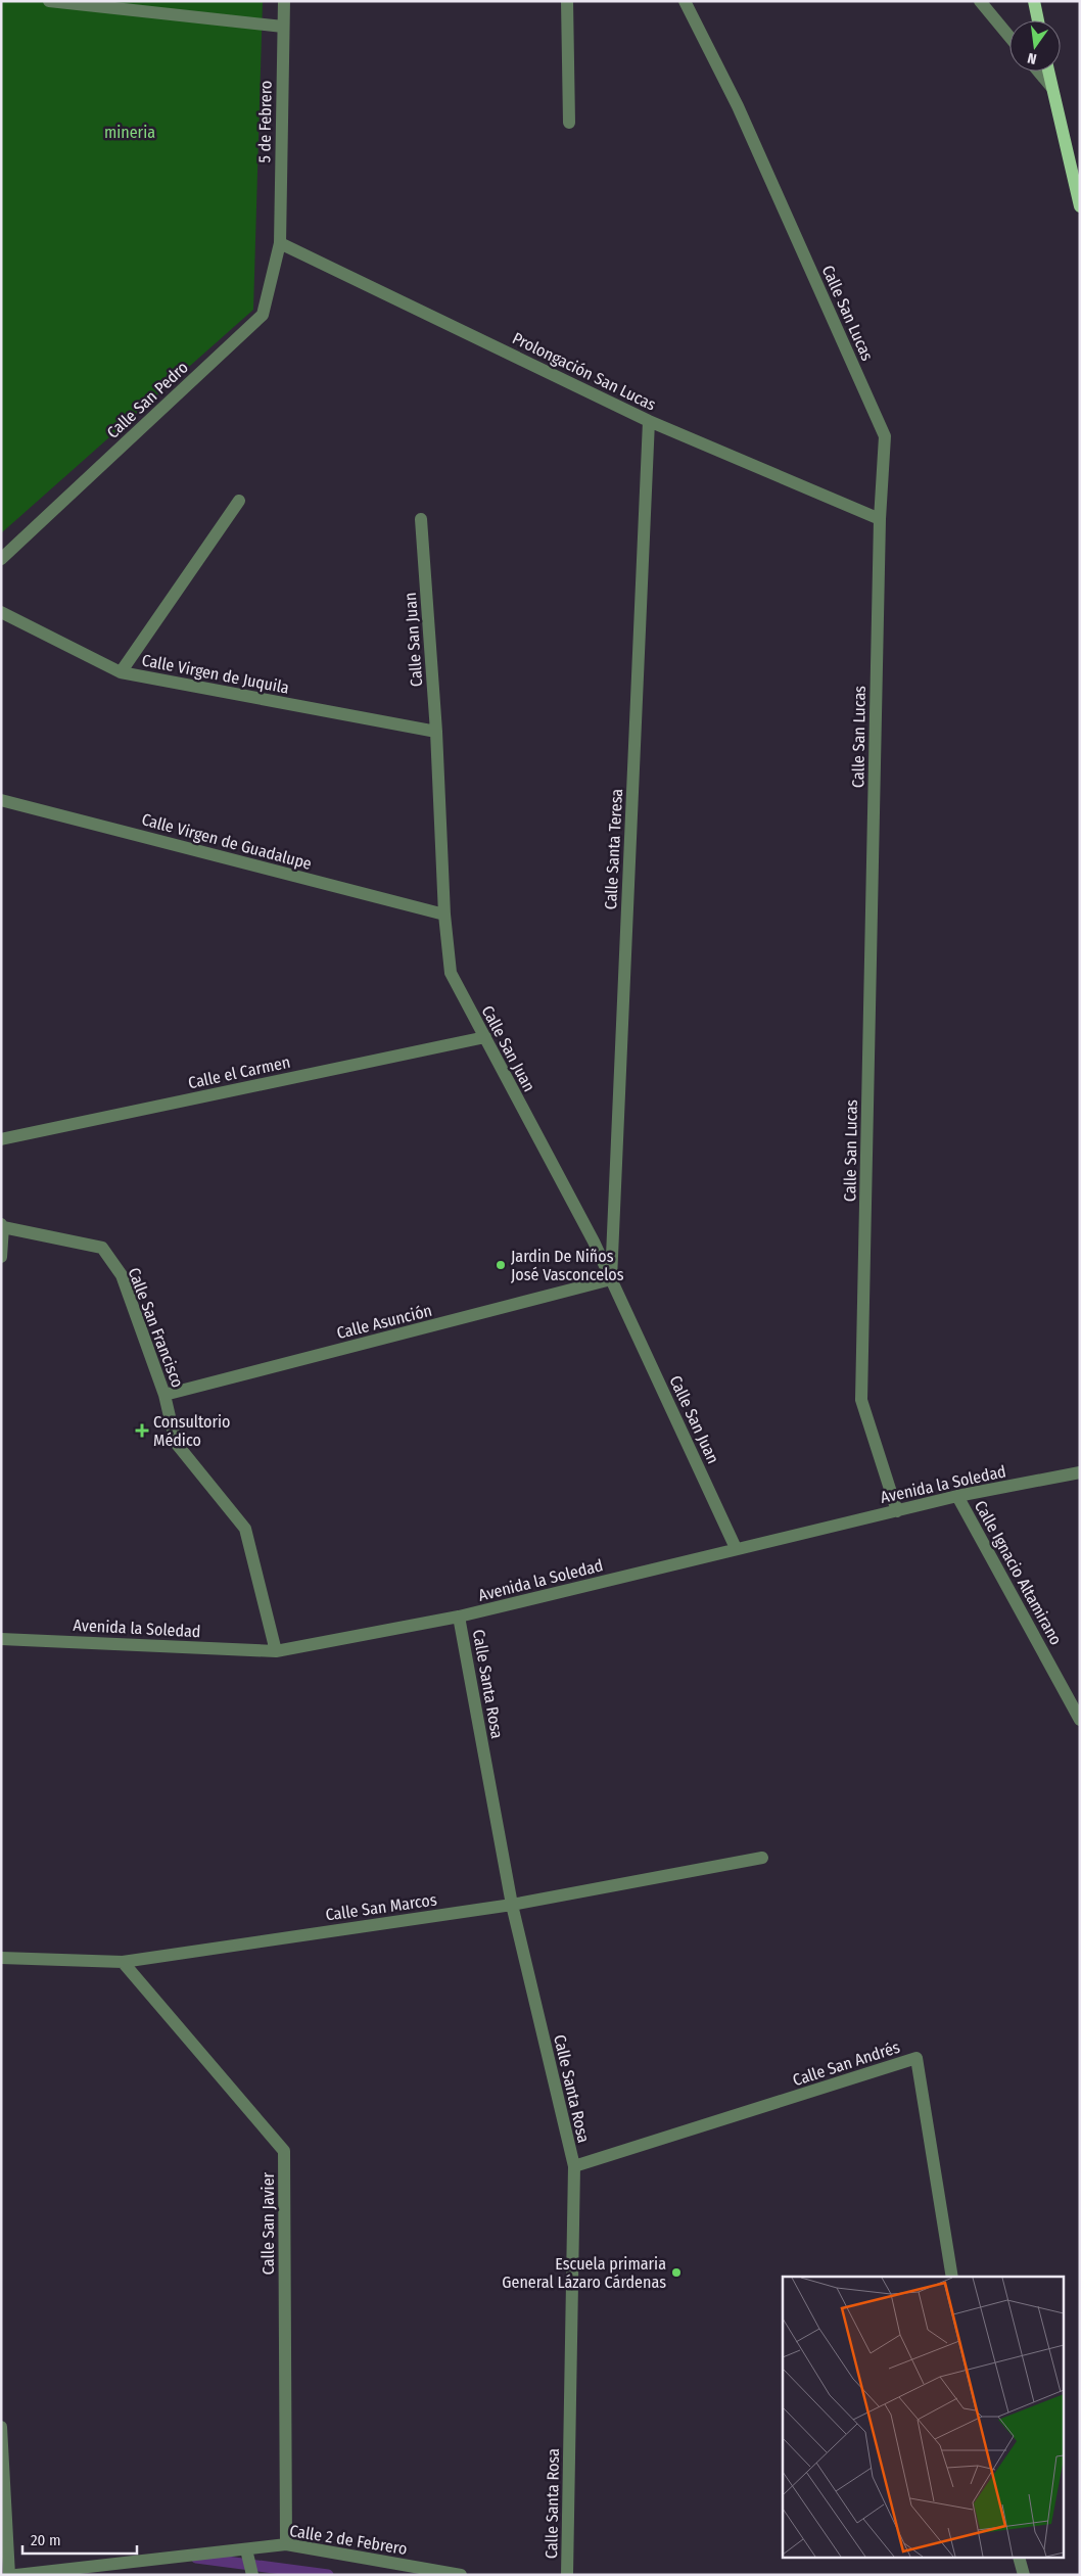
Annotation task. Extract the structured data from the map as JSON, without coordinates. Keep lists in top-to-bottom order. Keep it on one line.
{"streets":{"street":["5 de Febrero","Calle San Lucas","Prolongación San Lucas","Calle San Pedro","Calle San Juan","Calle Virgen de Juquila","Calle Virgen de Guadalupe","Calle Santa Teresa","Calle el Carmen","Calle Asunción","Calle San Francisco","Avenida la Soledad","Calle Ignacio Altamirano","Calle Santa Rosa","Calle San Marcos","Calle San Andrés","Calle San Javier","Calle 2 de Febrero"]},"crossings":[["5 de Febrero","Prolongación San Lucas"],["5 de Febrero","Calle San Pedro"],["Calle San Lucas","Prolongación San Lucas"],["Calle San Lucas","Avenida la Soledad"],["Prolongación San Lucas","Calle San Pedro"],["Prolongación San Lucas","Calle Santa Teresa"],["Calle San Juan","Calle Virgen de Juquila"],["Calle San Juan","Calle Virgen de Guadalupe"],["Calle San Juan","Calle Santa Teresa"],["Calle San Juan","Calle el Carmen"],["Calle San Juan","Calle Asunción"],["Calle San Juan","Avenida la Soledad"],["Calle Santa Teresa","Calle Asunción"],["Calle Asunción","Calle San Francisco"],["Calle San Francisco","Avenida la Soledad"],["Avenida la Soledad","Calle Ignacio Altamirano"],["Avenida la Soledad","Calle Santa Rosa"],["Calle Santa Rosa","Calle San Marcos"],["Calle Santa Rosa","Calle San Andrés"],["Calle San Marcos","Calle San Javier"],["Calle San Javier","Calle 2 de Febrero"]],"parks":["mineria"],"places":{"other":["Jardin De Niños José Vasconcelos","Escuela primaria General Lázaro Cárdenas"],"health":["Consultorio Médico"]},"scale_bar":"20 m","north":"bottom"}
